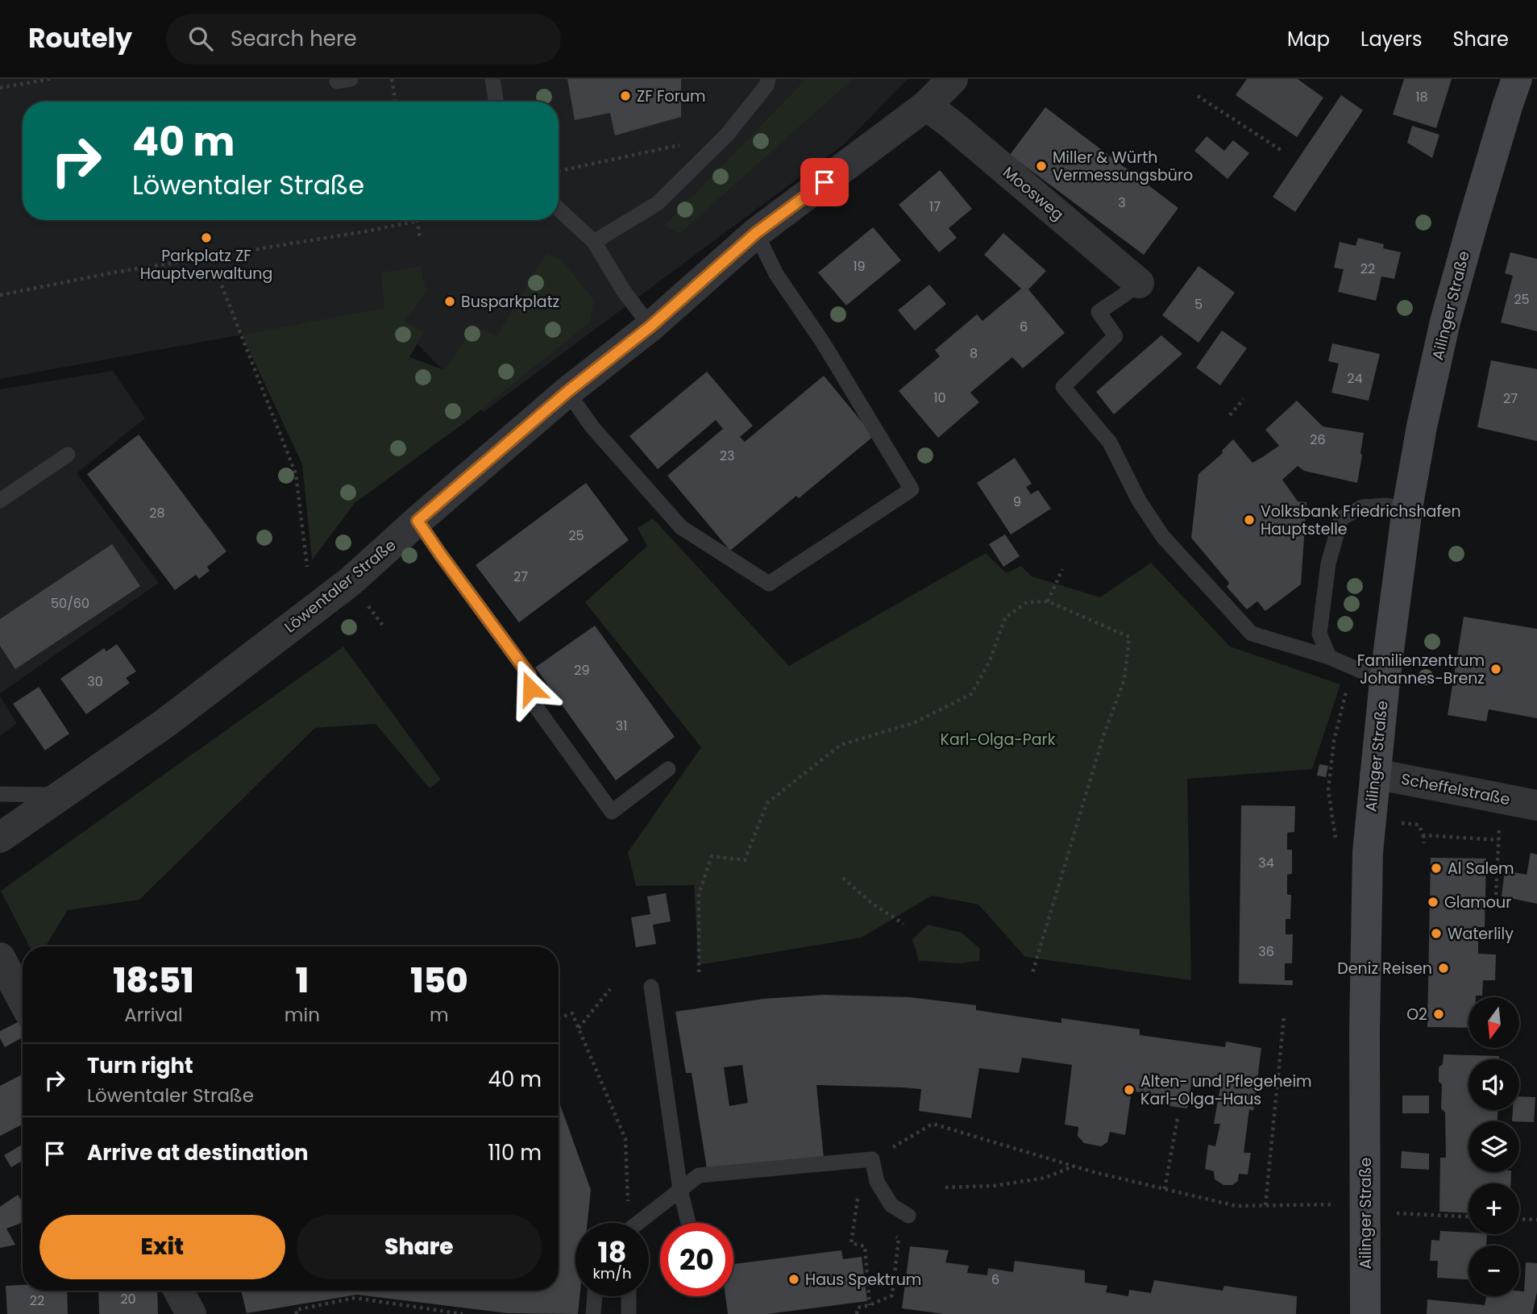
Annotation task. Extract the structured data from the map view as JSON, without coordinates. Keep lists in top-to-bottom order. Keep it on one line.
{"streets":{"main road":["Ailinger Straße"],"street":["Moosweg","Löwentaler Straße","Scheffelstraße"]},"crossings":[["Moosweg","Löwentaler Straße"],["Ailinger Straße","Scheffelstraße"]],"parks":["Karl-Olga-Park"],"places":["ZF Forum","Miller & Würth Vermessungsbüro","Parkplatz ZF Hauptverwaltung","Busparkplatz","Volksbank Friedrichshafen Hauptstelle","Familienzentrum Johannes-Brenz","Al Salem","Glamour","Waterlily","Deniz Reisen","O2","Alten- und Pflegeheim Karl-Olga-Haus","Haus Spektrum"],"house_numbers":["18","3","17","19","22","25","5","6","8","24","10","27","26","23","9","28","25","27","50/60","29","30","31","34","36","6","20","22"],"north":"bottom","page":{"header":"Routely","search":"Search here","nav":["Map","Layers","Share"],"turn":["40 m","Löwentaler Straße"],"eta":["18:51","Arrival","1","min","150","m"],"map_buttons":["+","−"],"list":[{"name":"Turn right","note":"Löwentaler Straße","value":"40 m"},{"name":"Arrive at destination","value":"110 m"}],"buttons":["Exit","Share"],"speed":"18 km/h","limit":"20"}}
